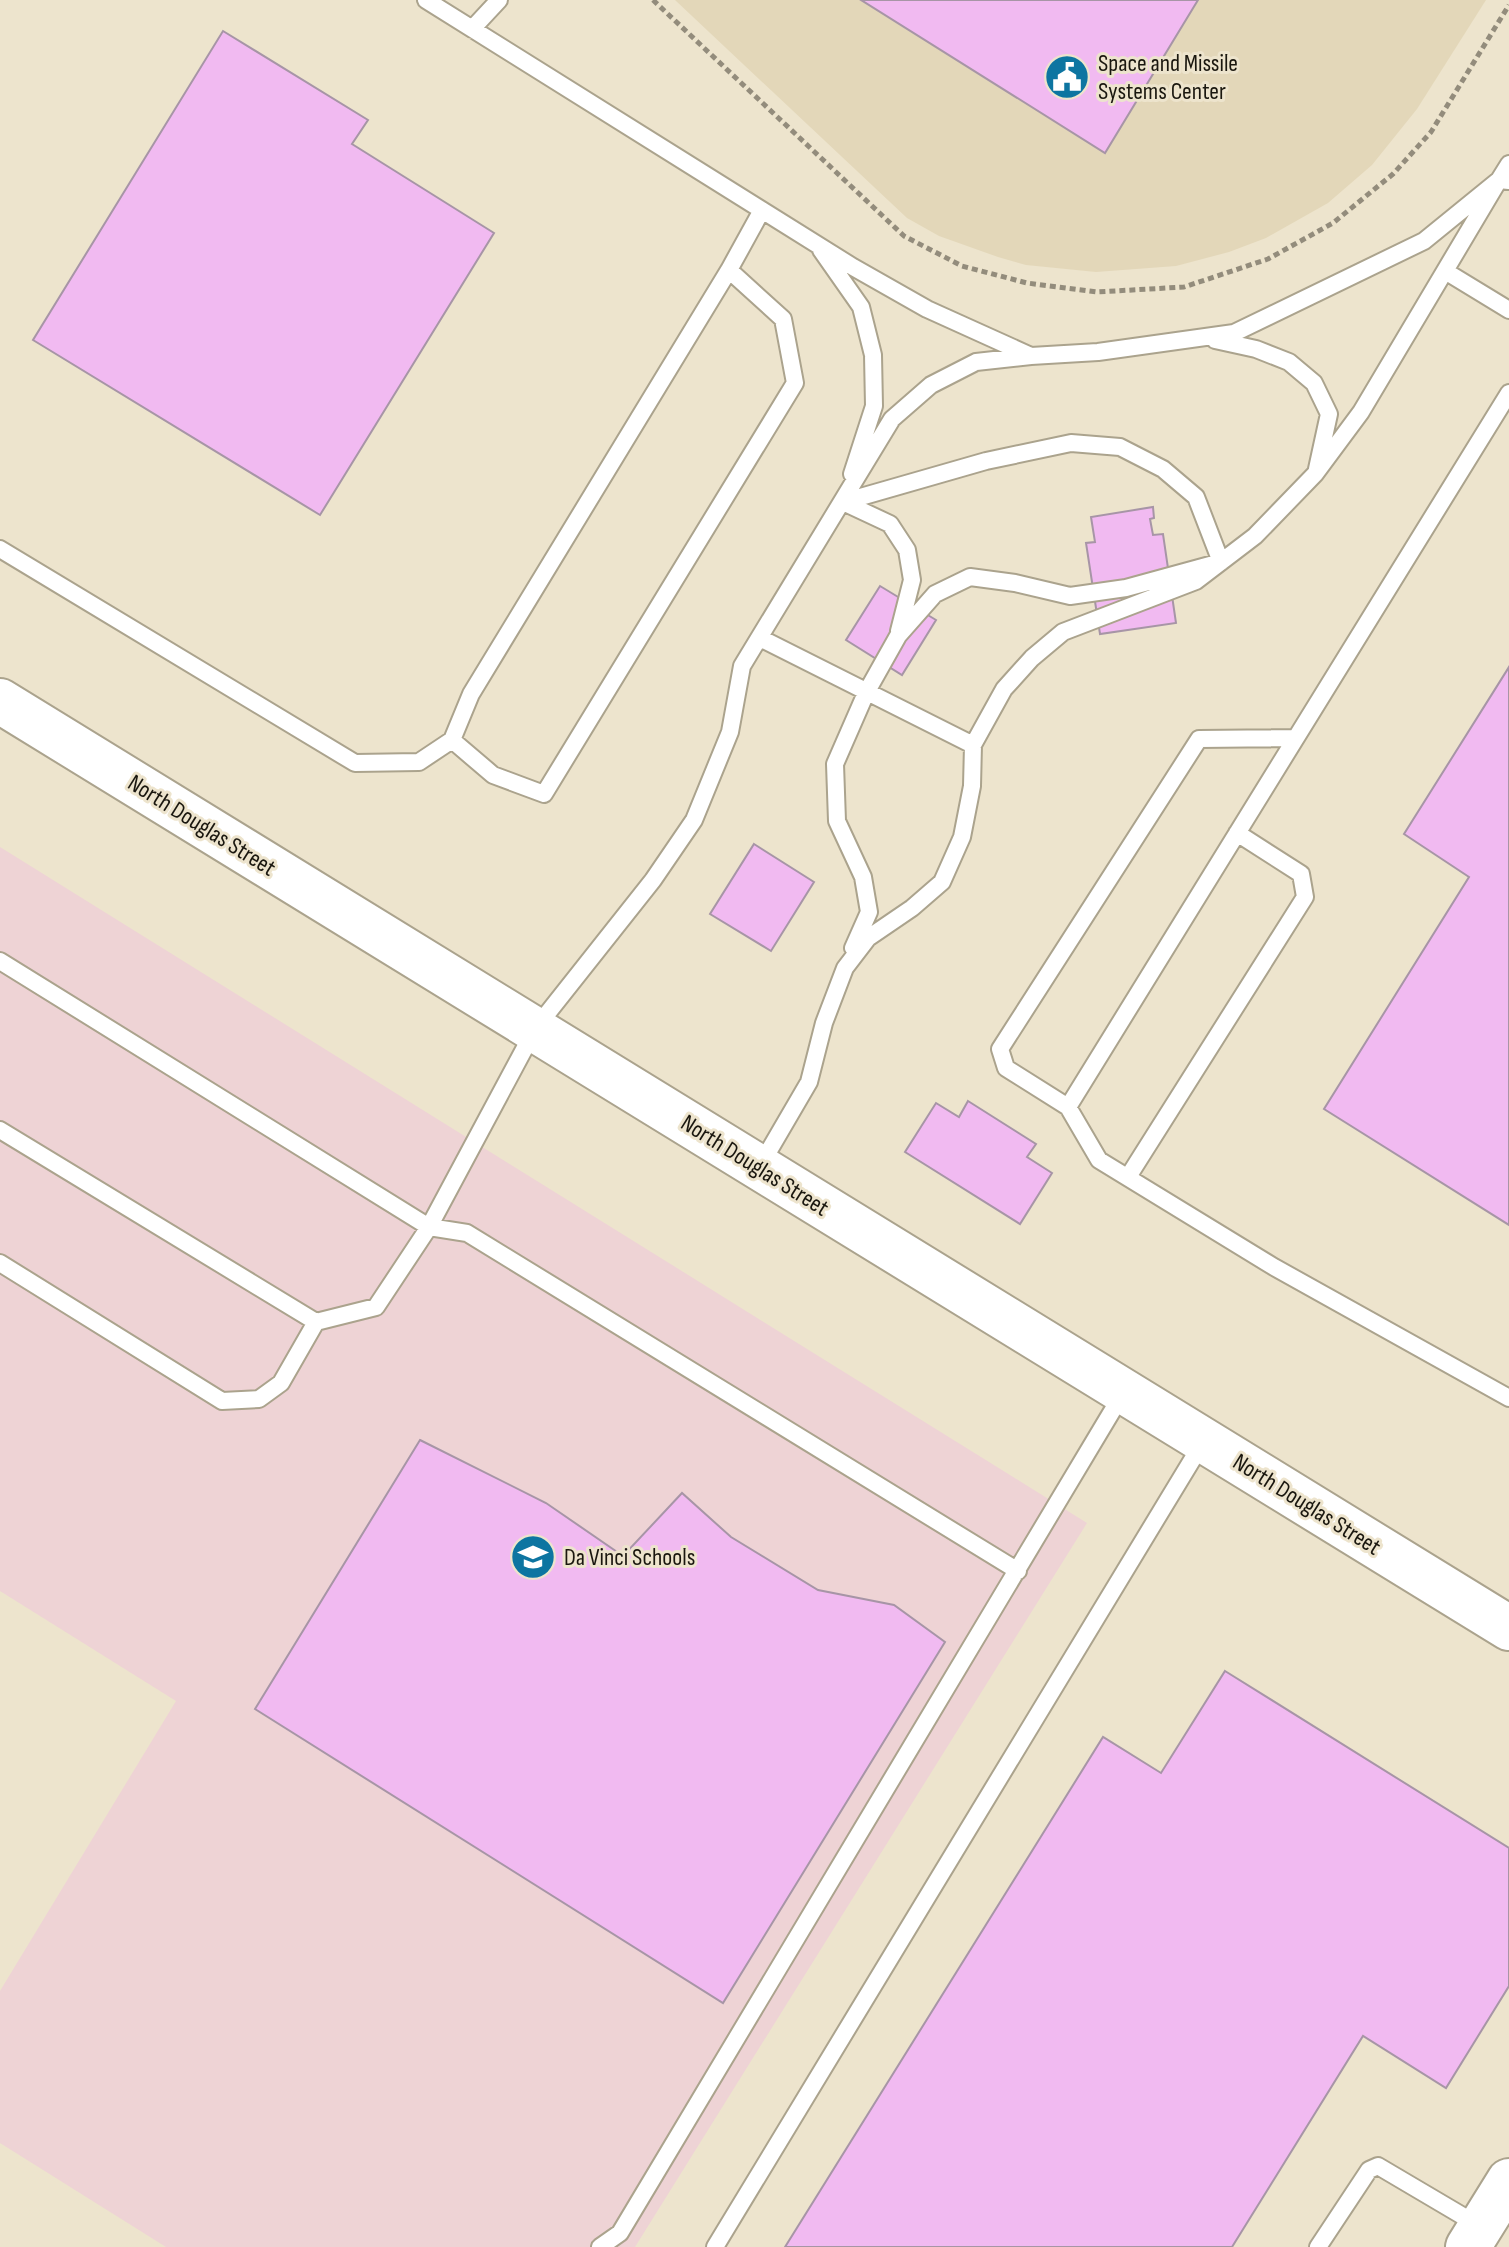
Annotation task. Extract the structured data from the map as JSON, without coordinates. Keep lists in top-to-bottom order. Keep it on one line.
{"streets":{"main road":["North Douglas Street"]},"places":{"public building":["Space and Missile Systems Center"],"school or university":["Da Vinci Schools"]}}
